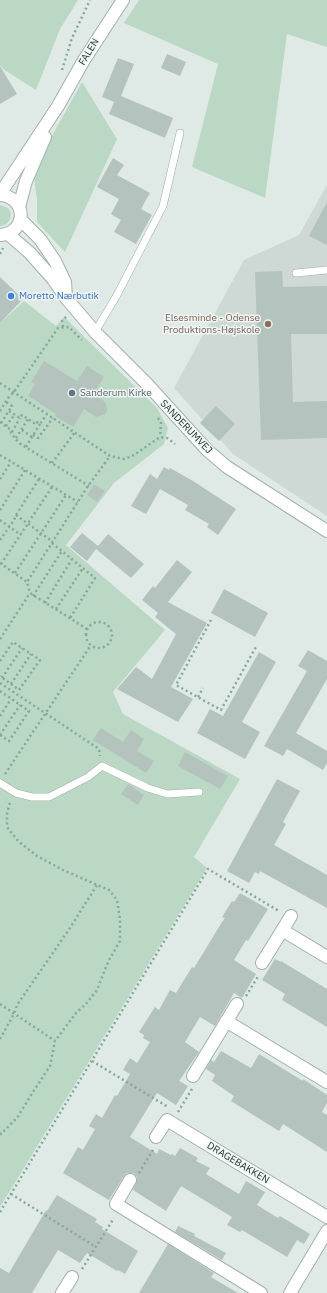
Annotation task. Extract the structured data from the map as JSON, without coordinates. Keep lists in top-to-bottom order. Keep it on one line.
{"streets":{"street":["FALEN","SANDERUMVEJ","DRAGEBAKKEN"]},"places":["Moretto Nærbutik","Elsesminde - Odense Produktions-Højskole","Sanderum Kirke"]}
